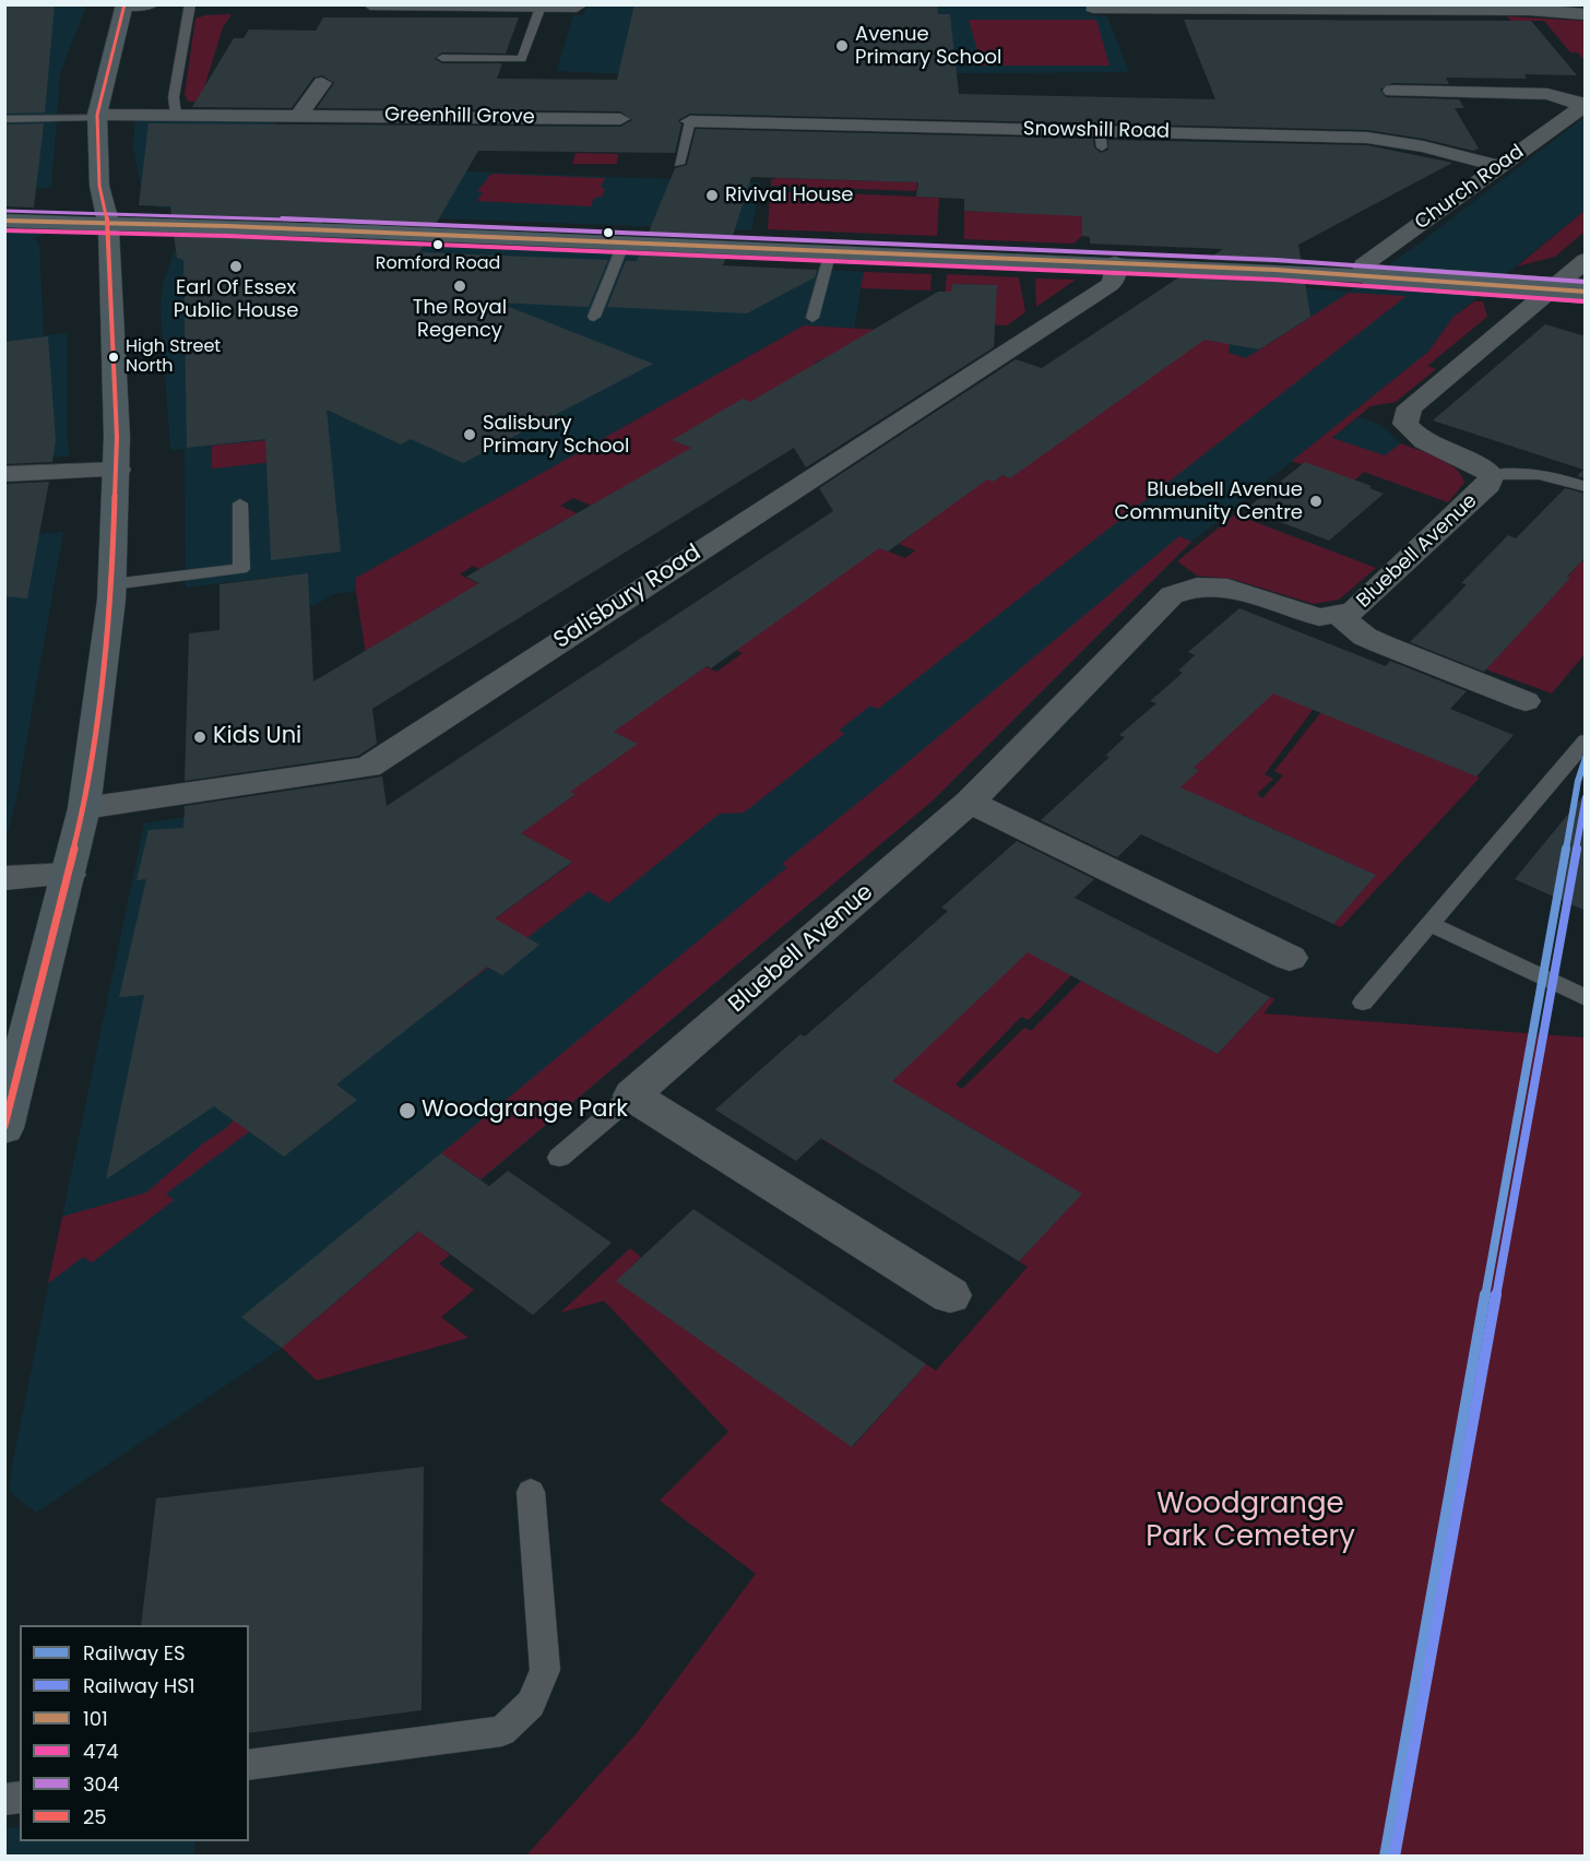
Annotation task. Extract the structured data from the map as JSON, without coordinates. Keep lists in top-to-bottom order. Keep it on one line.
{"streets":{"street":["Greenhill Grove","Snowshill Road","Church Road","Bluebell Avenue","Salisbury Road"]},"crossings":[["Snowshill Road","Church Road"]],"parks":["Woodgrange Park Cemetery"],"places":["Avenue Primary School","Rivival House","Romford Road","Earl Of Essex Public House","The Royal Regency","High Street North","Salisbury Primary School","Bluebell Avenue Community Centre","Kids Uni","Woodgrange Park"],"lines":["transit line 25","transit line 304","transit line 101","transit line 474","rail line ES","rail line HS1"],"legend":["Railway ES","Railway HS1","101","474","304","25"]}
